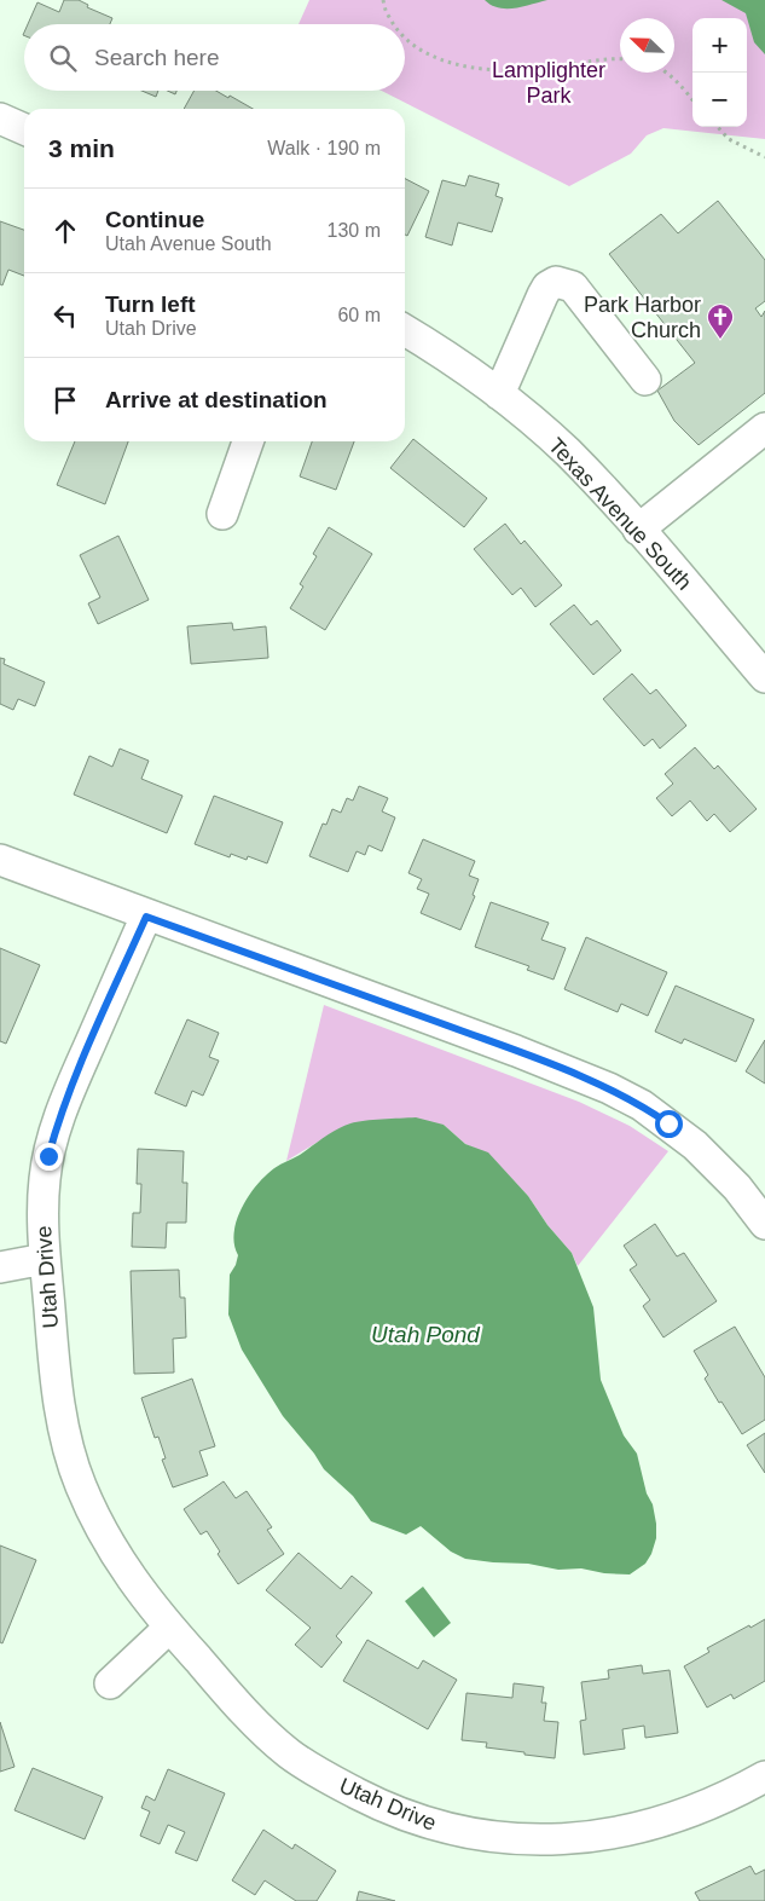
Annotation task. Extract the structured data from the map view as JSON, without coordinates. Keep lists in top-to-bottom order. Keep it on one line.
{"streets":{"street":["Texas Avenue South","Utah Drive"]},"water":["Utah Pond"],"parks":["Lamplighter Park"],"places":{"church":["Park Harbor Church"]},"north":"top left","page":{"map_buttons":["+","−"],"search":"Search here","heading":["3 min","Walk · 190 m"],"list":[["Continue","Utah Avenue South","130 m"],["Turn left","Utah Drive","60 m"],"Arrive at destination"]}}
